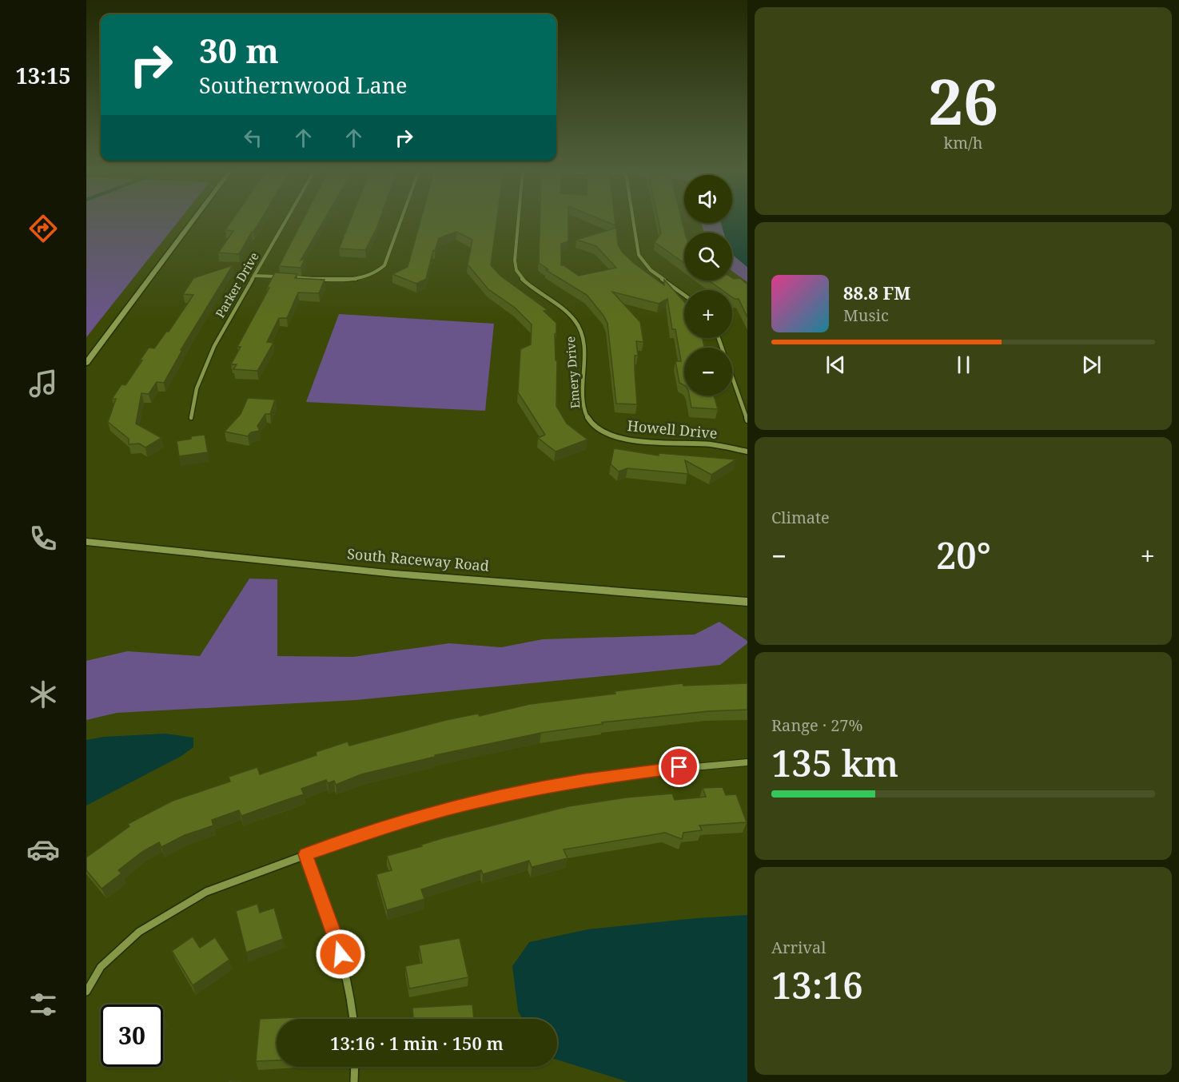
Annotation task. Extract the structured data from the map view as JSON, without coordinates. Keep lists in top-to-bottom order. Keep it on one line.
{"streets":{"street":["Parker Drive","Emery Drive","Howell Drive","South Raceway Road"]},"crossings":[["Emery Drive","Howell Drive"]],"page":{"tabs":"13:15","tile":[["26","km/h"],"Climate",["Range · 27%","135 km"],["Arrival","13:16"]],"turn":["30 m","Southernwood Lane"],"map_buttons":["+","−"],"song":["88.8 FM","Music"],"heat":["−","20°","+"],"limit":"30","trip":"13:16 · 1 min · 150 m"}}
